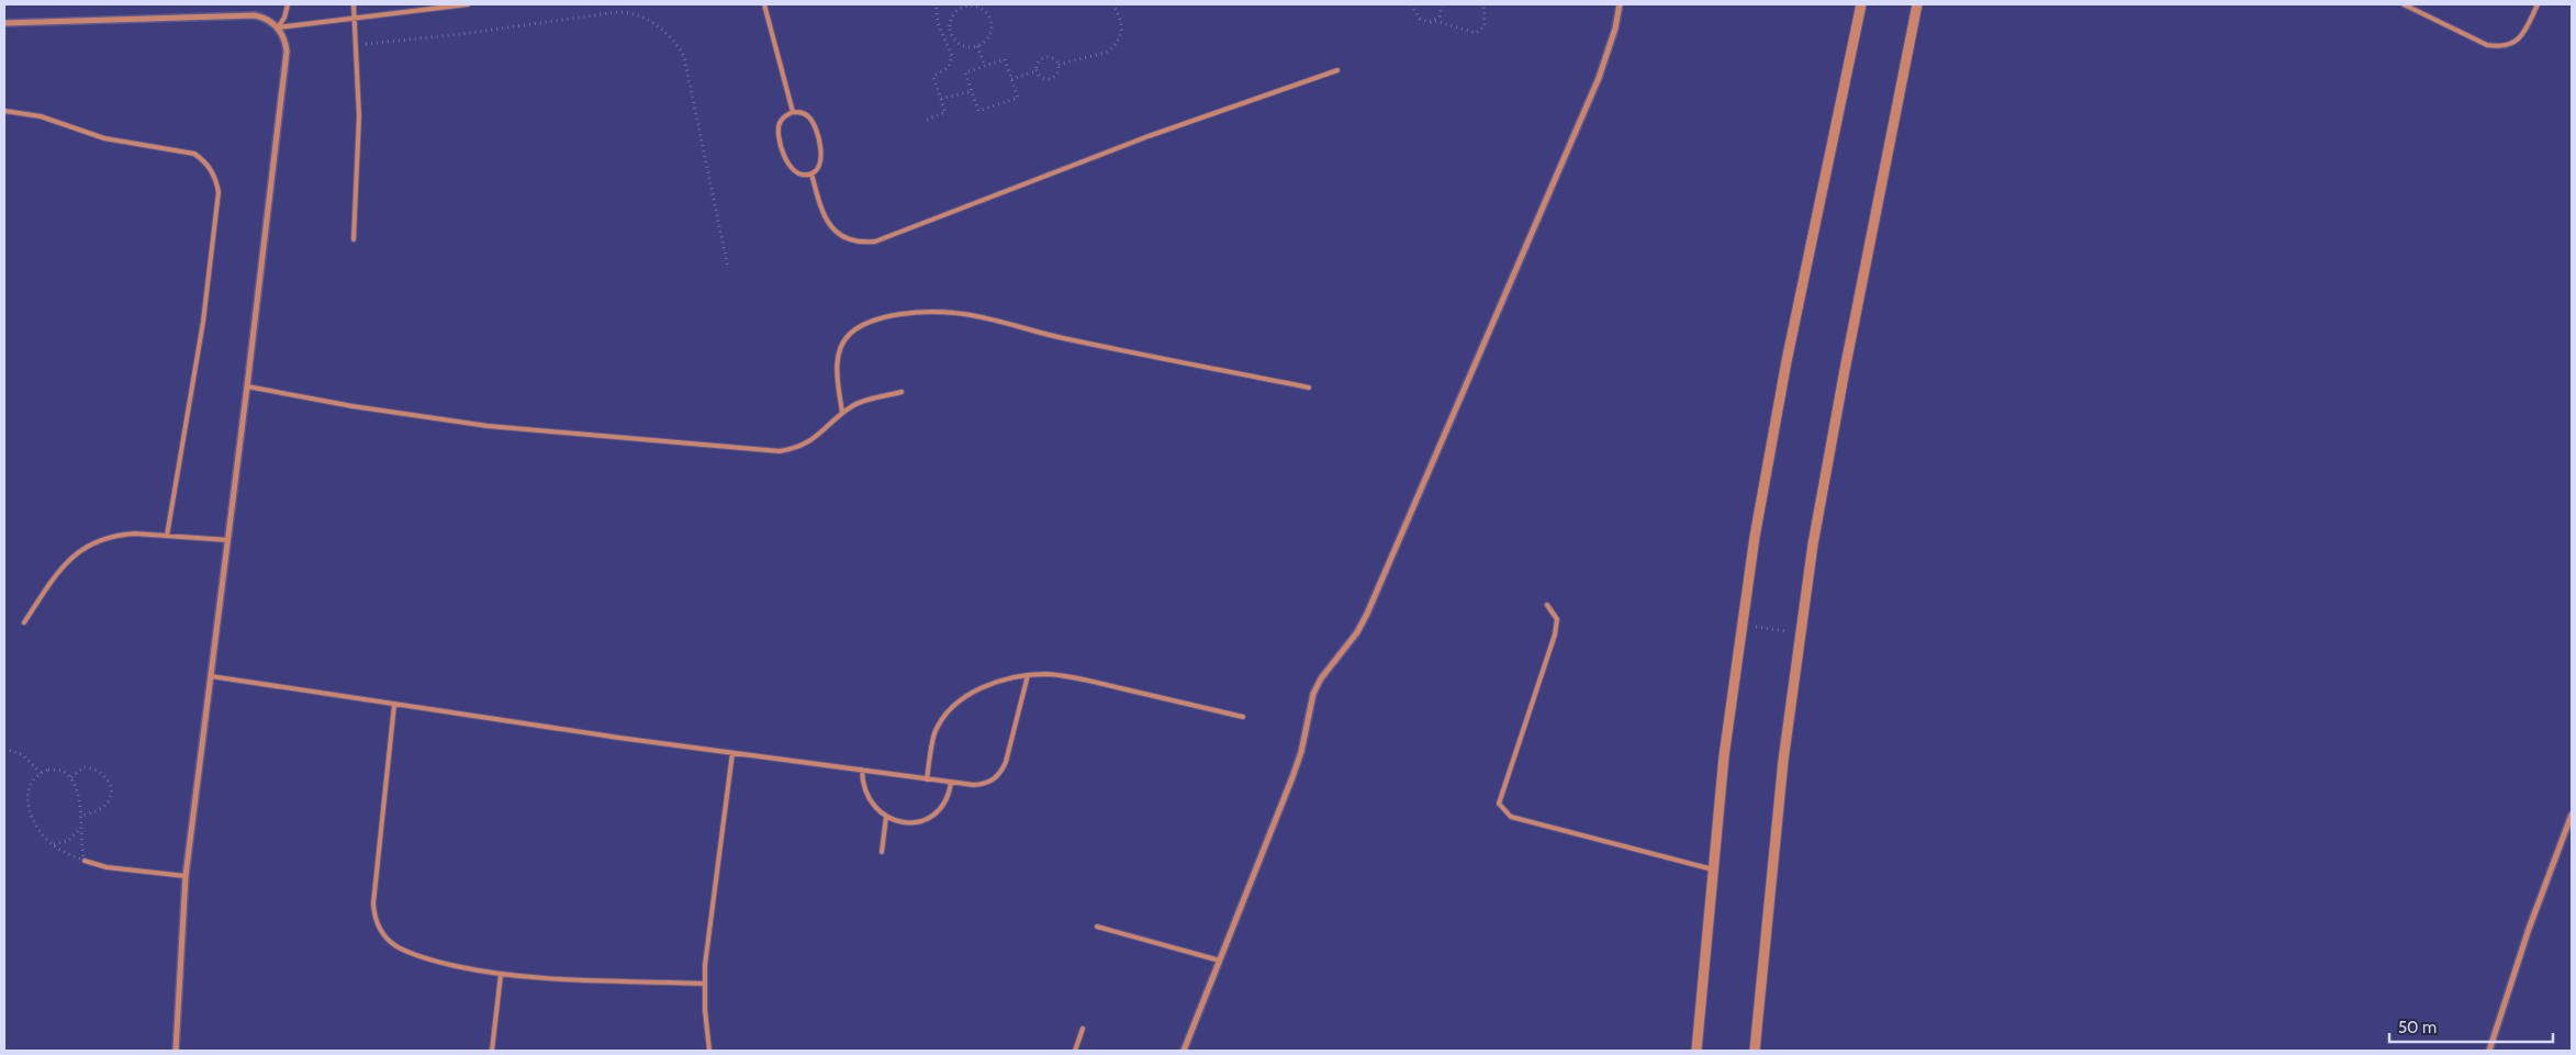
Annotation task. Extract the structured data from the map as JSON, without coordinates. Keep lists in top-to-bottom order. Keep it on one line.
{"scale_bar":"50 m"}
